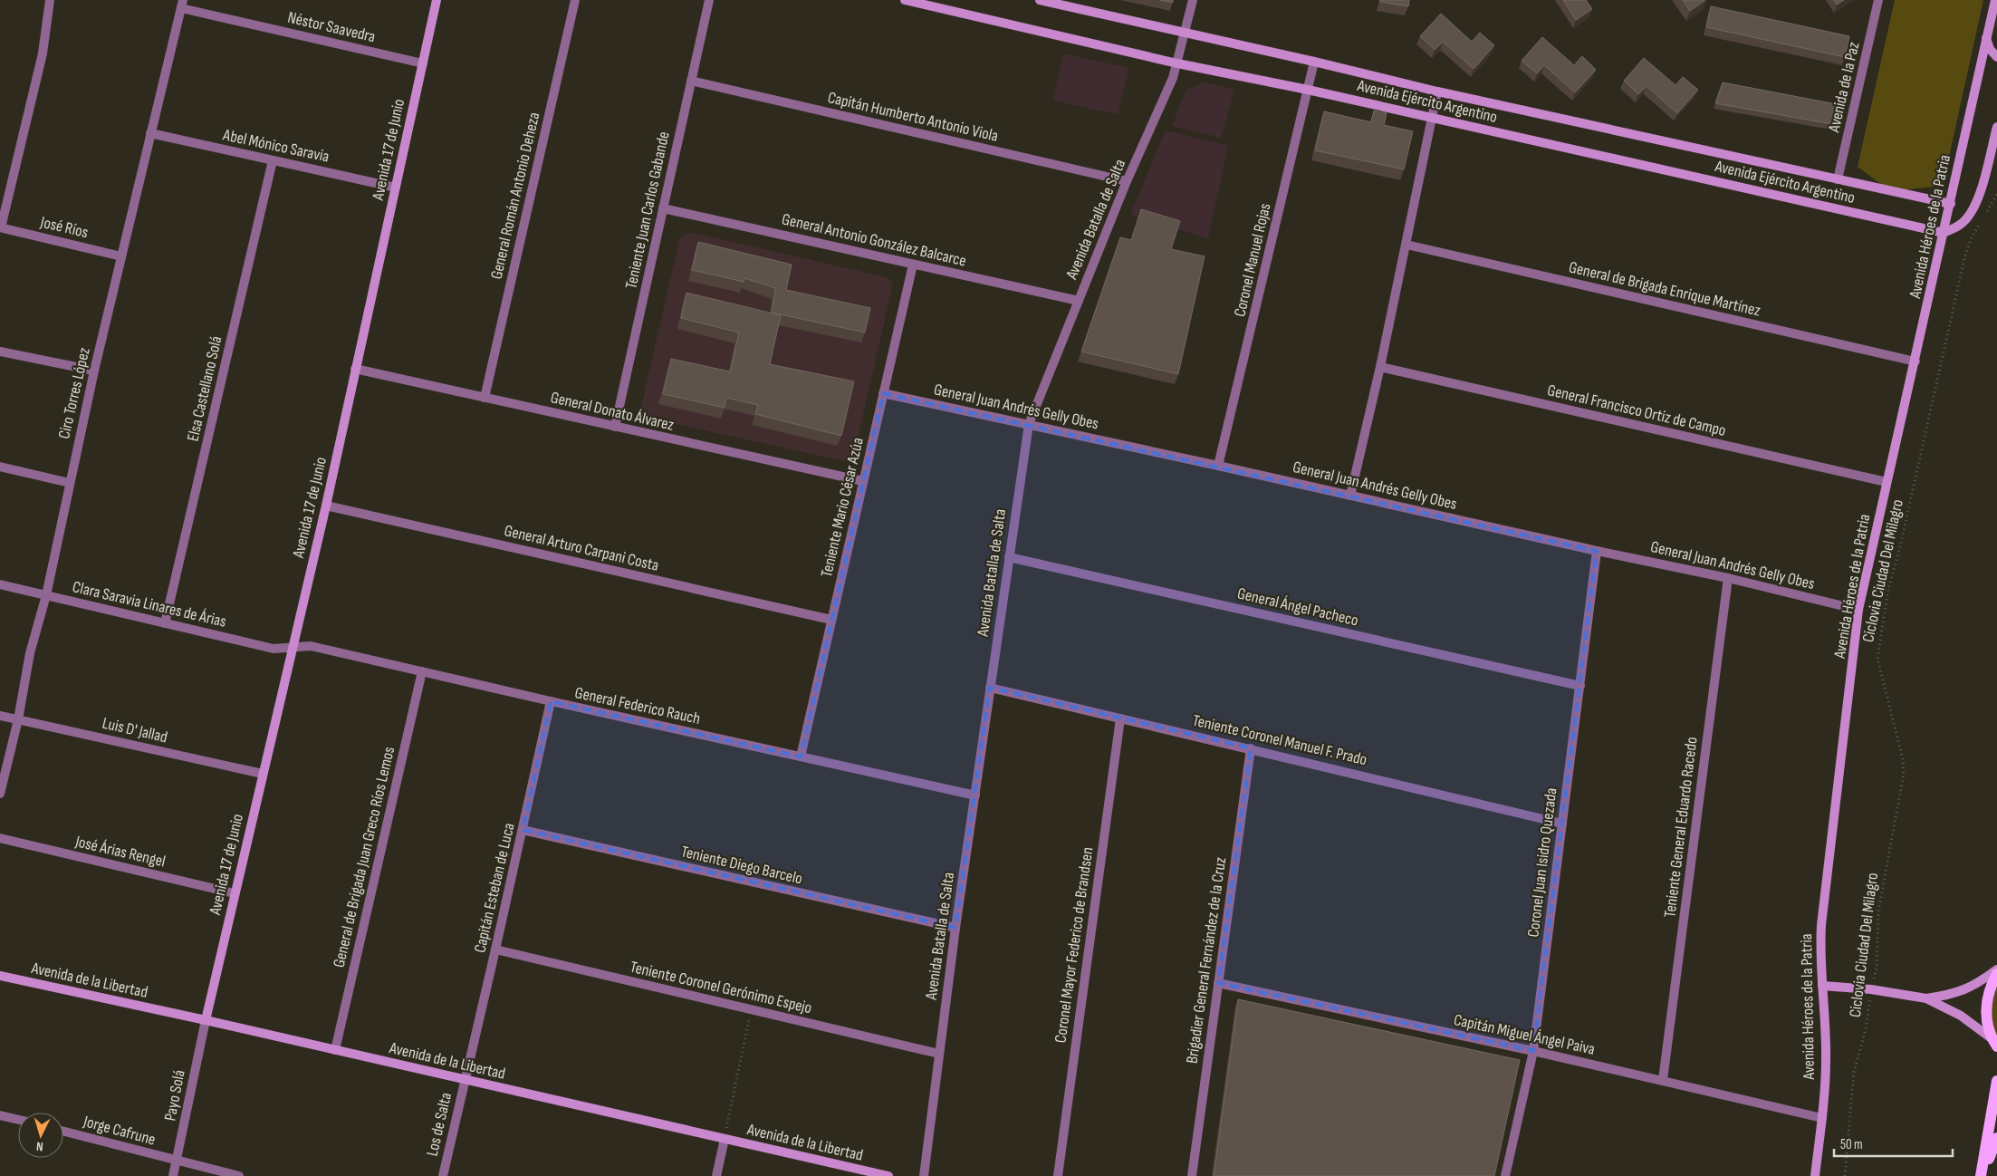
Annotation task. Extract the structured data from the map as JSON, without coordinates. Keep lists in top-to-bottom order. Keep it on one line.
{"streets":{"main road":["Avenida Ejército Argentino","Avenida 17 de Junio","Avenida Héroes de la Patria","Avenida de la Libertad"],"street":["Néstor Saavedra","Avenida de la Paz","Capitán Humberto Antonio Viola","Abel Mónico Saravia","General Román Antonio Deheza","Teniente Juan Carlos Gabande","Avenida Batalla de Salta","José Ríos","General Antonio González Balcarce","Coronel Manuel Rojas","General de Brigada Enrique Martínez","Elsa Castellano Solá","Ciro Torres López","General Juan Andrés Gelly Obes","General Francisco Ortiz de Campo","General Donato Álvarez","Teniente Mario César Azúa","General Arturo Carpani Costa","Clara Saravia Linares de Árias","General Ángel Pacheco","General Federico Rauch","Luis D' Jallad","Teniente Coronel Manuel F. Prado","Teniente General Eduardo Racedo","José Árias Rengel","General de Brigada Juan Greco Ríos Lemos","Coronel Juan Isidro Quezada","Teniente Diego Barcelo","Capitán Esteban de Luca","Coronel Mayor Federico de Brandsen","Brigadier General Fernández de la Cruz","Teniente Coronel Gerónimo Espejo","Capitán Miguel Ángel Paiva","Payo Solá","Los de Salta","Jorge Cafrune"],"path":["Ciclovia Ciudad Del Milagro"]},"crossings":[["Néstor Saavedra","Avenida 17 de Junio"],["Néstor Saavedra","Ciro Torres López"],["Avenida de la Paz","Avenida Ejército Argentino"],["Avenida Ejército Argentino","Avenida Batalla de Salta"],["Avenida Ejército Argentino","Avenida Héroes de la Patria"],["Avenida Ejército Argentino","Coronel Manuel Rojas"],["Capitán Humberto Antonio Viola","Teniente Juan Carlos Gabande"],["Capitán Humberto Antonio Viola","Avenida Batalla de Salta"],["Abel Mónico Saravia","Avenida 17 de Junio"],["Abel Mónico Saravia","Elsa Castellano Solá"],["Abel Mónico Saravia","Ciro Torres López"],["Avenida 17 de Junio","General Donato Álvarez"],["Avenida 17 de Junio","General Arturo Carpani Costa"],["Avenida 17 de Junio","Clara Saravia Linares de Árias"],["Avenida 17 de Junio","General Federico Rauch"],["Avenida 17 de Junio","Luis D' Jallad"],["Avenida 17 de Junio","José Árias Rengel"],["Avenida 17 de Junio","Avenida de la Libertad"],["Avenida 17 de Junio","Payo Solá"],["General Román Antonio Deheza","General Donato Álvarez"],["Teniente Juan Carlos Gabande","General Antonio González Balcarce"],["Teniente Juan Carlos Gabande","General Donato Álvarez"],["Avenida Batalla de Salta","General Antonio González Balcarce"],["Avenida Batalla de Salta","General Juan Andrés Gelly Obes"],["Avenida Batalla de Salta","General Ángel Pacheco"],["Avenida Batalla de Salta","General Federico Rauch"],["Avenida Batalla de Salta","Teniente Coronel Manuel F. Prado"],["Avenida Batalla de Salta","Teniente Diego Barcelo"],["Avenida Batalla de Salta","Teniente Coronel Gerónimo Espejo"],["Avenida Héroes de la Patria","General de Brigada Enrique Martínez"],["Avenida Héroes de la Patria","General Juan Andrés Gelly Obes"],["Avenida Héroes de la Patria","General Francisco Ortiz de Campo"],["Avenida Héroes de la Patria","Capitán Miguel Ángel Paiva"],["José Ríos","Ciro Torres López"],["General Antonio González Balcarce","Teniente Mario César Azúa"],["Coronel Manuel Rojas","General Juan Andrés Gelly Obes"],["Elsa Castellano Solá","Clara Saravia Linares de Árias"],["Ciro Torres López","Clara Saravia Linares de Árias"],["Ciro Torres López","Luis D' Jallad"],["General Juan Andrés Gelly Obes","Teniente Mario César Azúa"],["General Juan Andrés Gelly Obes","Teniente General Eduardo Racedo"],["General Juan Andrés Gelly Obes","Coronel Juan Isidro Quezada"],["General Donato Álvarez","Teniente Mario César Azúa"],["Teniente Mario César Azúa","General Arturo Carpani Costa"],["Teniente Mario César Azúa","General Federico Rauch"],["Clara Saravia Linares de Árias","General Federico Rauch"],["General Ángel Pacheco","Coronel Juan Isidro Quezada"],["General Federico Rauch","General de Brigada Juan Greco Ríos Lemos"],["General Federico Rauch","Capitán Esteban de Luca"],["Teniente Coronel Manuel F. Prado","Coronel Juan Isidro Quezada"],["Teniente Coronel Manuel F. Prado","Coronel Mayor Federico de Brandsen"],["Teniente Coronel Manuel F. Prado","Brigadier General Fernández de la Cruz"],["Teniente General Eduardo Racedo","Capitán Miguel Ángel Paiva"],["General de Brigada Juan Greco Ríos Lemos","Avenida de la Libertad"],["Coronel Juan Isidro Quezada","Capitán Miguel Ángel Paiva"],["Teniente Diego Barcelo","Capitán Esteban de Luca"],["Capitán Esteban de Luca","Avenida de la Libertad"],["Capitán Esteban de Luca","Teniente Coronel Gerónimo Espejo"],["Capitán Esteban de Luca","Los de Salta"],["Brigadier General Fernández de la Cruz","Capitán Miguel Ángel Paiva"],["Avenida de la Libertad","Payo Solá"],["Avenida de la Libertad","Los de Salta"],["Payo Solá","Jorge Cafrune"]],"scale_bar":"50 m","north":"bottom"}
